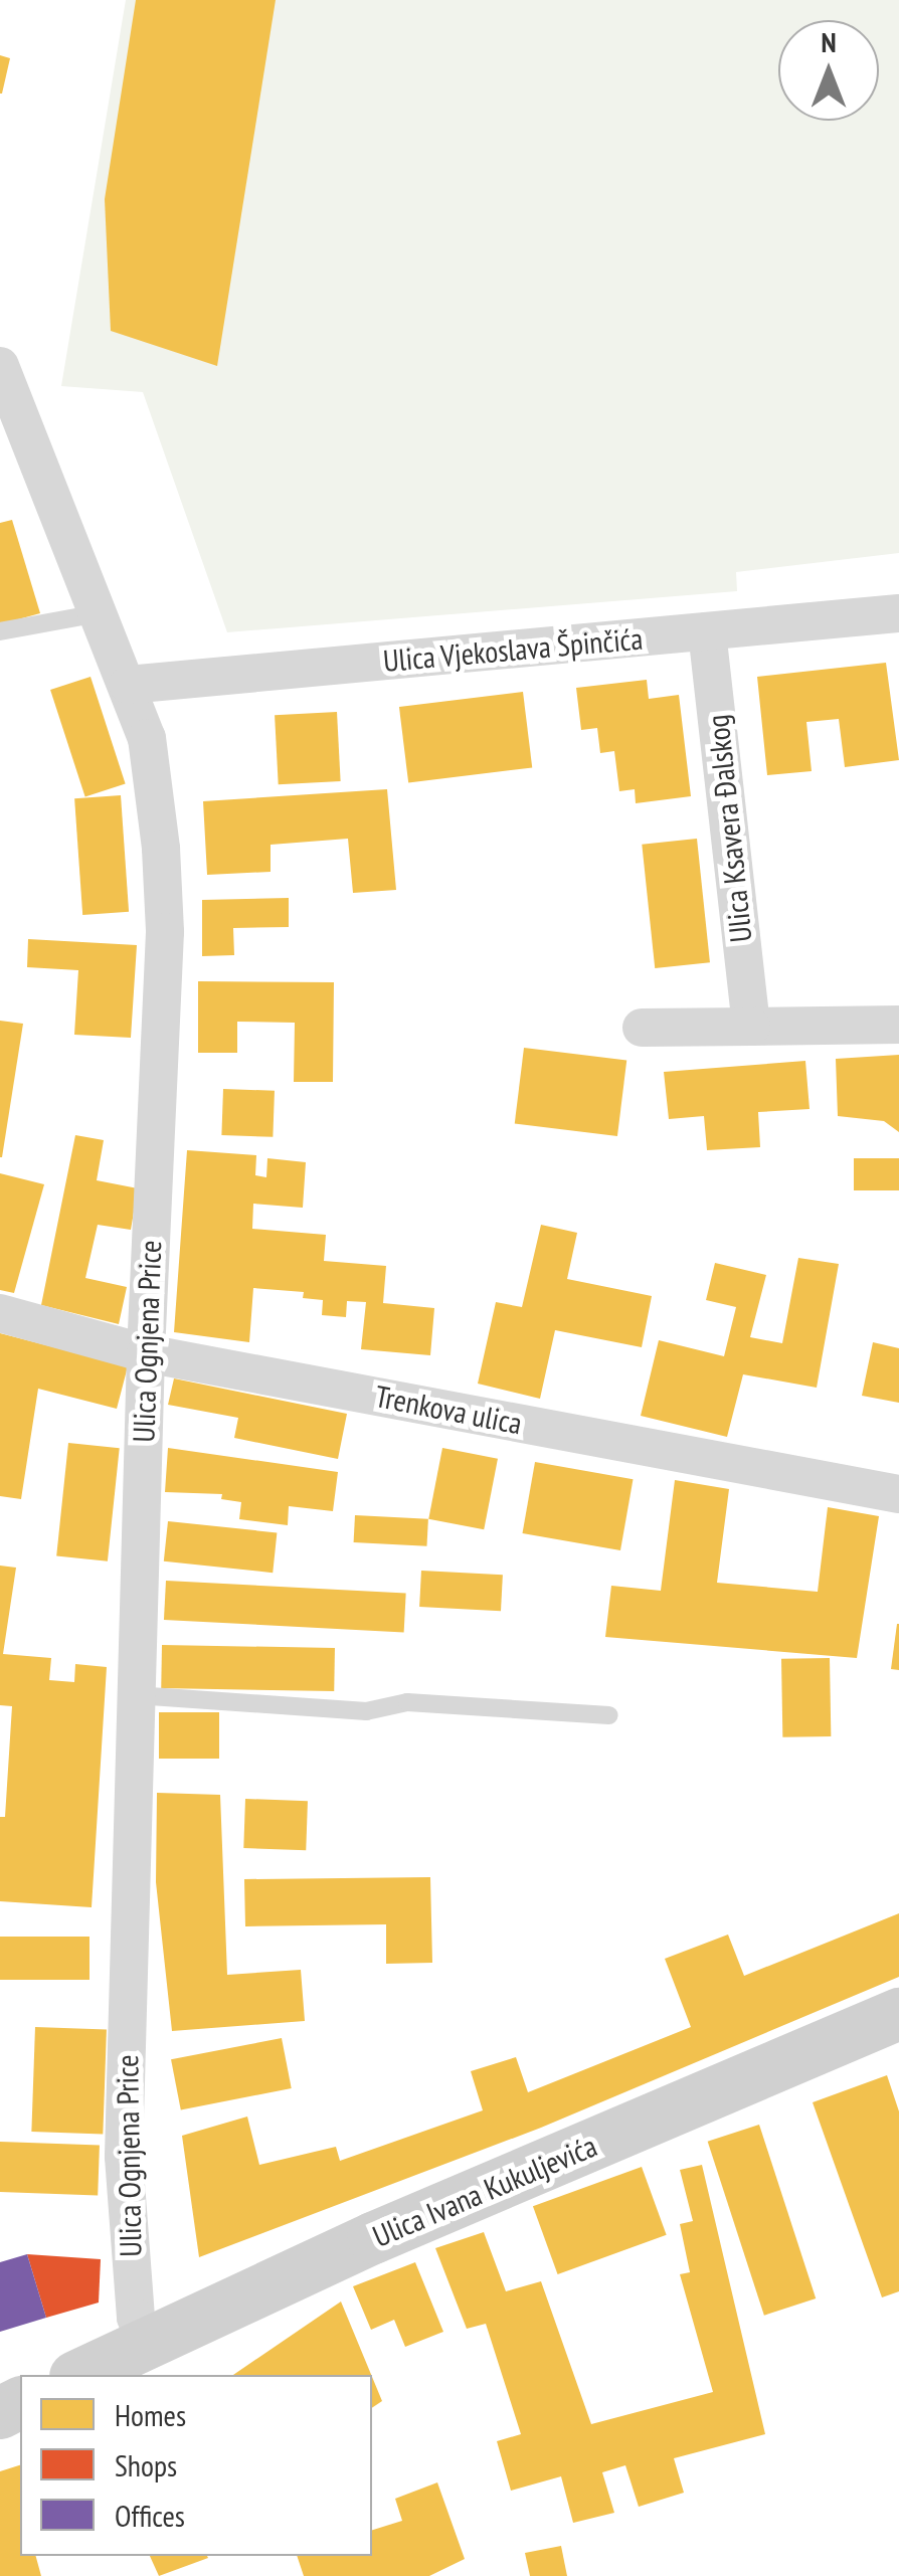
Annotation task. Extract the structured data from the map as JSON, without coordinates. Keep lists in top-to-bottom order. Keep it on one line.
{"streets":{"main road":["Ulica Ivana Kukuljevića"],"street":["Ulica Vjekoslava Špinčića","Ulica Ksavera Đalskog","Ulica Ognjena Price","Trenkova ulica"]},"crossings":[["Ulica Vjekoslava Špinčića","Ulica Ksavera Đalskog"],["Ulica Vjekoslava Špinčića","Ulica Ognjena Price"],["Ulica Ognjena Price","Trenkova ulica"],["Ulica Ognjena Price","Ulica Ivana Kukuljevića"]],"legend":["Homes","Shops","Offices"],"north":"top"}
